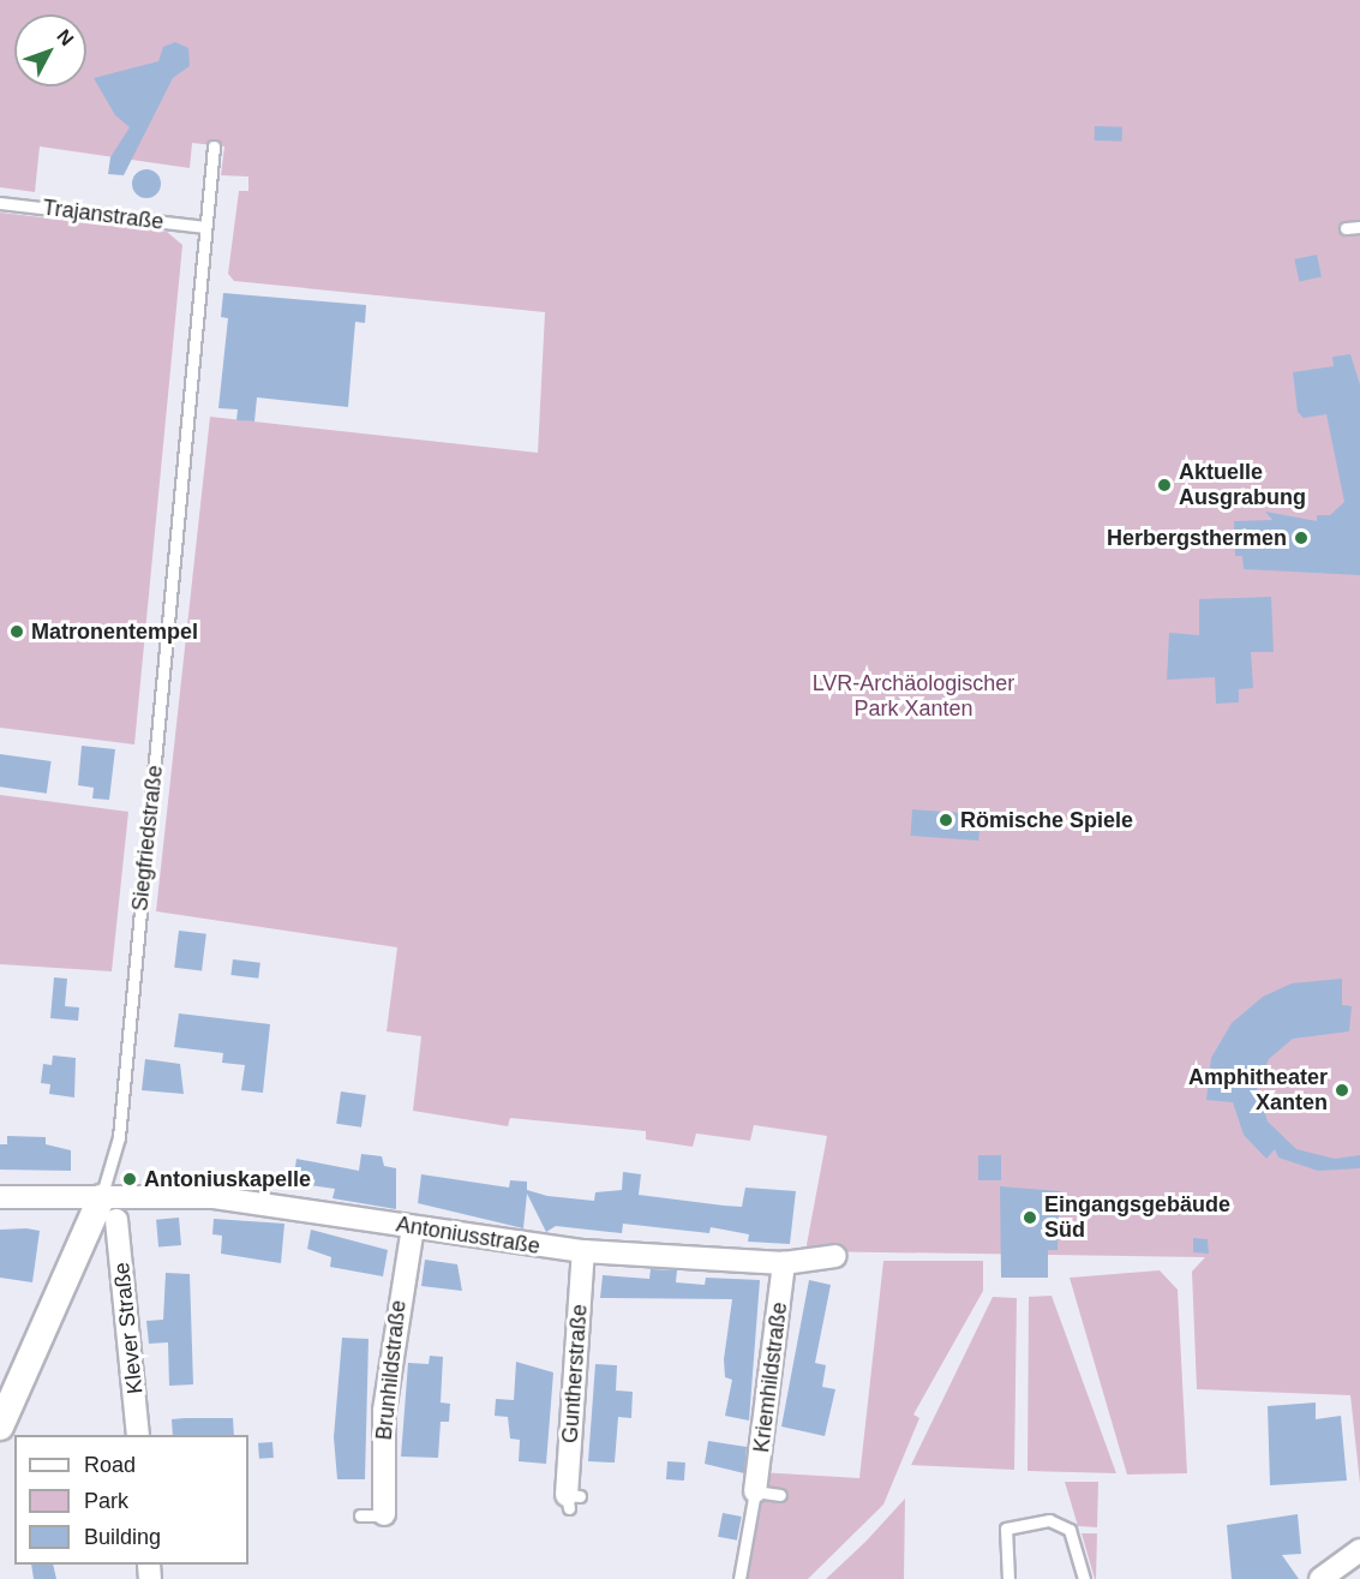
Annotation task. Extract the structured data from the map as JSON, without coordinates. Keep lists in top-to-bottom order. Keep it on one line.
{"streets":{"street":["Siegfriedstraße","Antoniusstraße","Klever Straße","Brunhildstraße","Guntherstraße","Kriemhildstraße"],"lane":["Trajanstraße"]},"crossings":[["Trajanstraße","Siegfriedstraße"],["Siegfriedstraße","Antoniusstraße"],["Siegfriedstraße","Klever Straße"],["Antoniusstraße","Klever Straße"],["Antoniusstraße","Brunhildstraße"],["Antoniusstraße","Guntherstraße"],["Antoniusstraße","Kriemhildstraße"]],"parks":["LVR-Archäologischer Park Xanten"],"places":["Aktuelle Ausgrabung","Herbergsthermen","Matronentempel","Römische Spiele","Amphitheater Xanten","Antoniuskapelle","Eingangsgebäude Süd"],"legend":["Road","Park","Building"],"north":"top right"}
